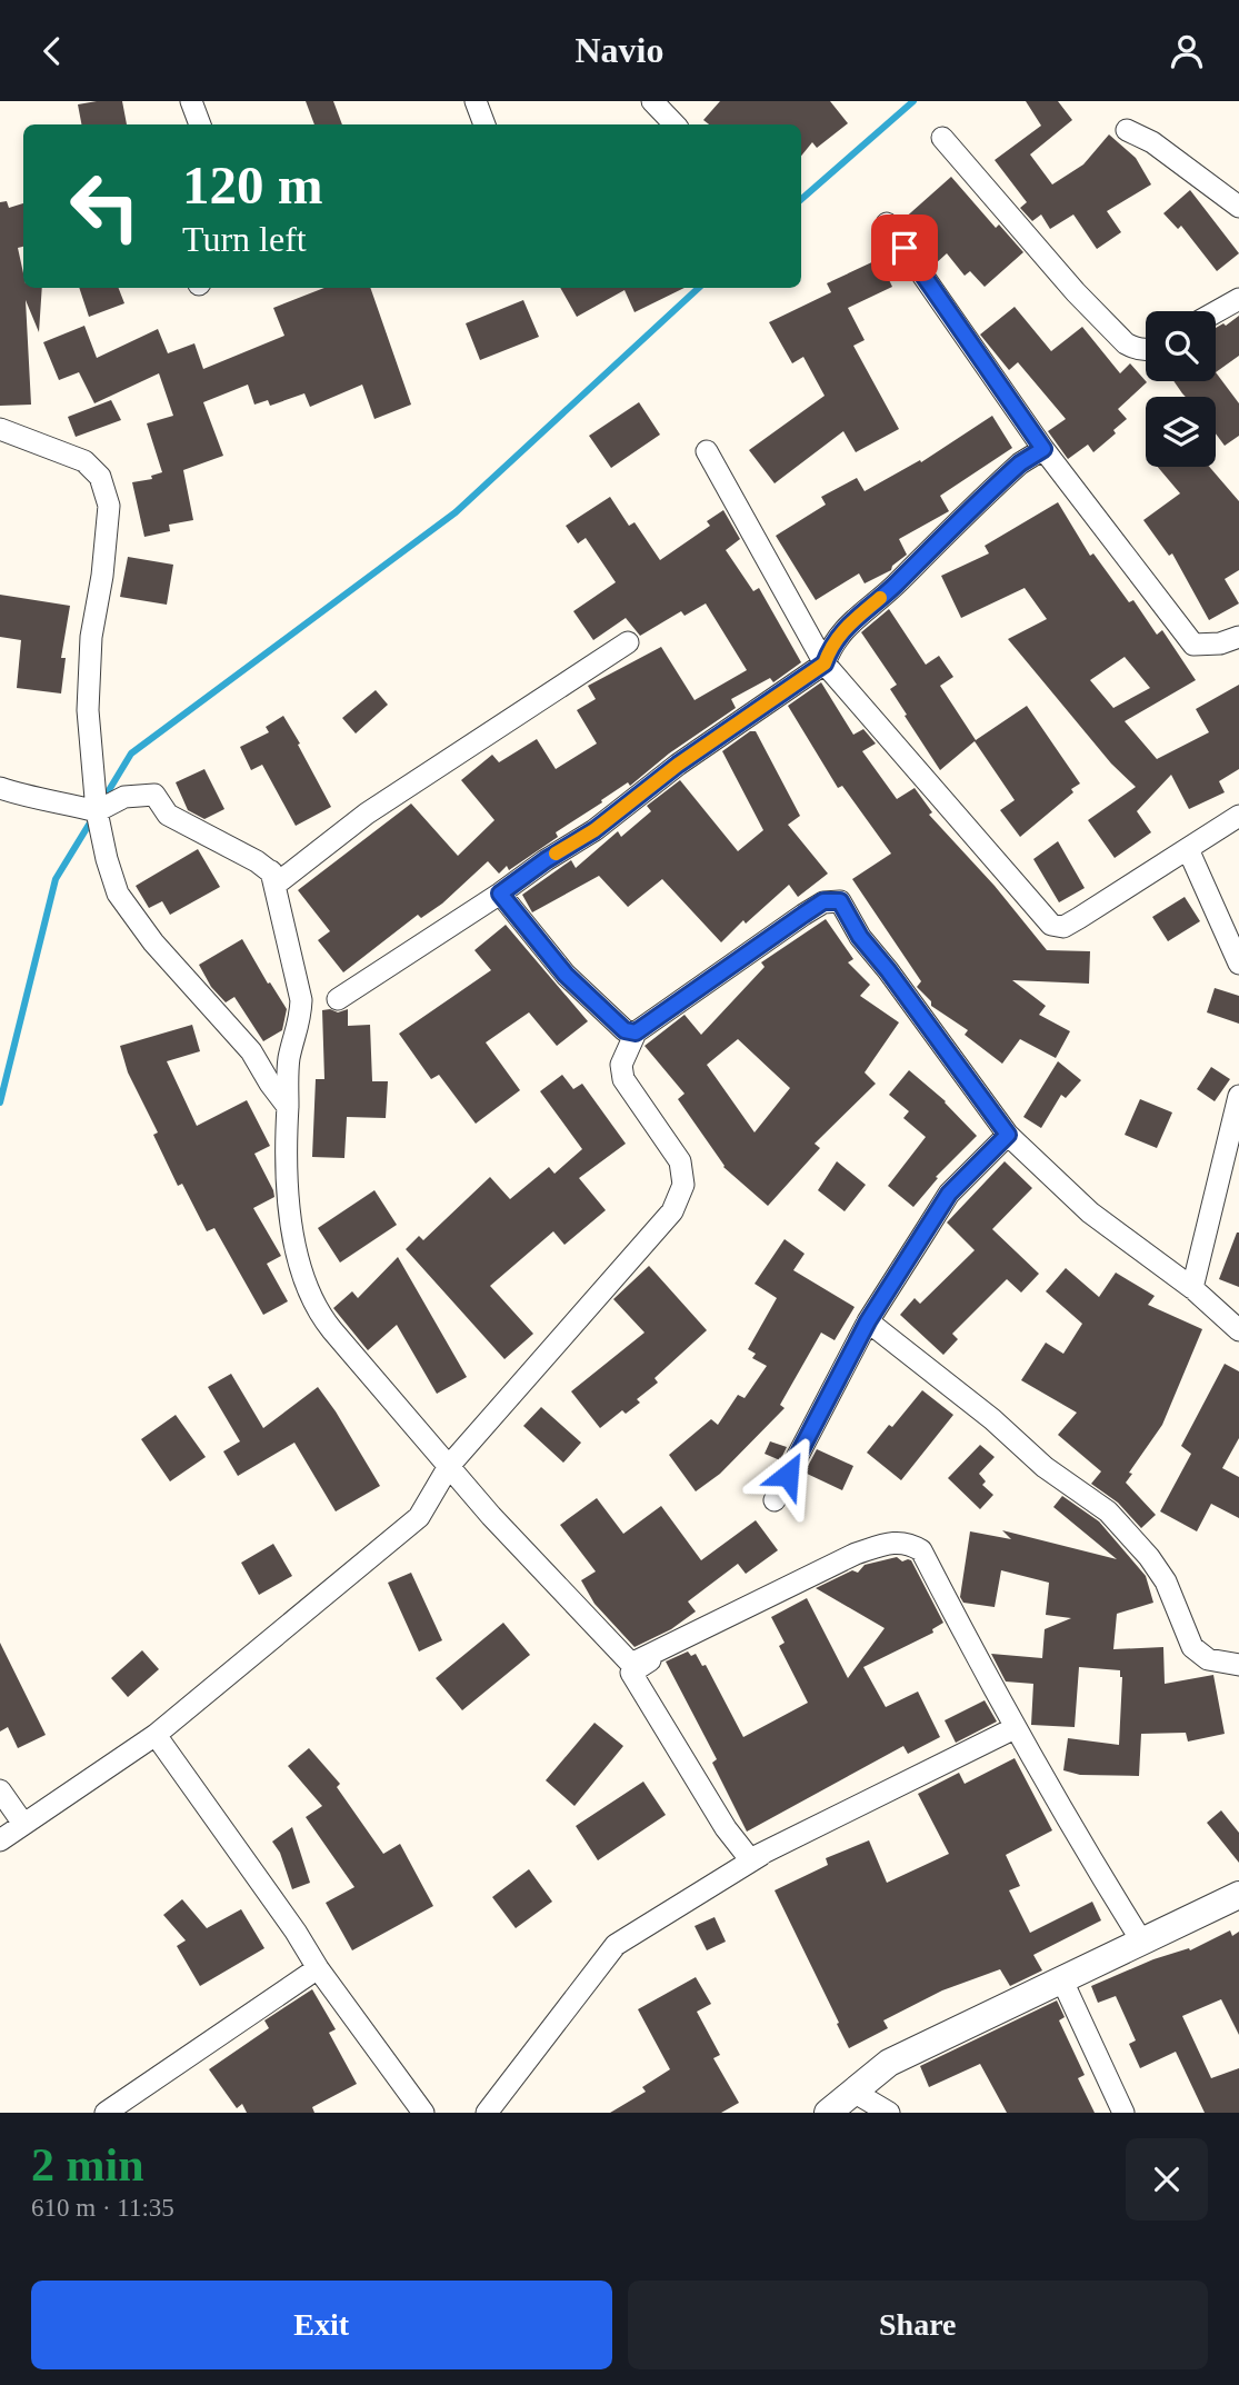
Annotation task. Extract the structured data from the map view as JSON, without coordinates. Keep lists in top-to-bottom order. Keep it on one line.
{"page":{"header":"Navio","turn":["120 m","Turn left"],"heading":["2 min","610 m · 11:35"],"buttons":["Exit","Share"]}}
